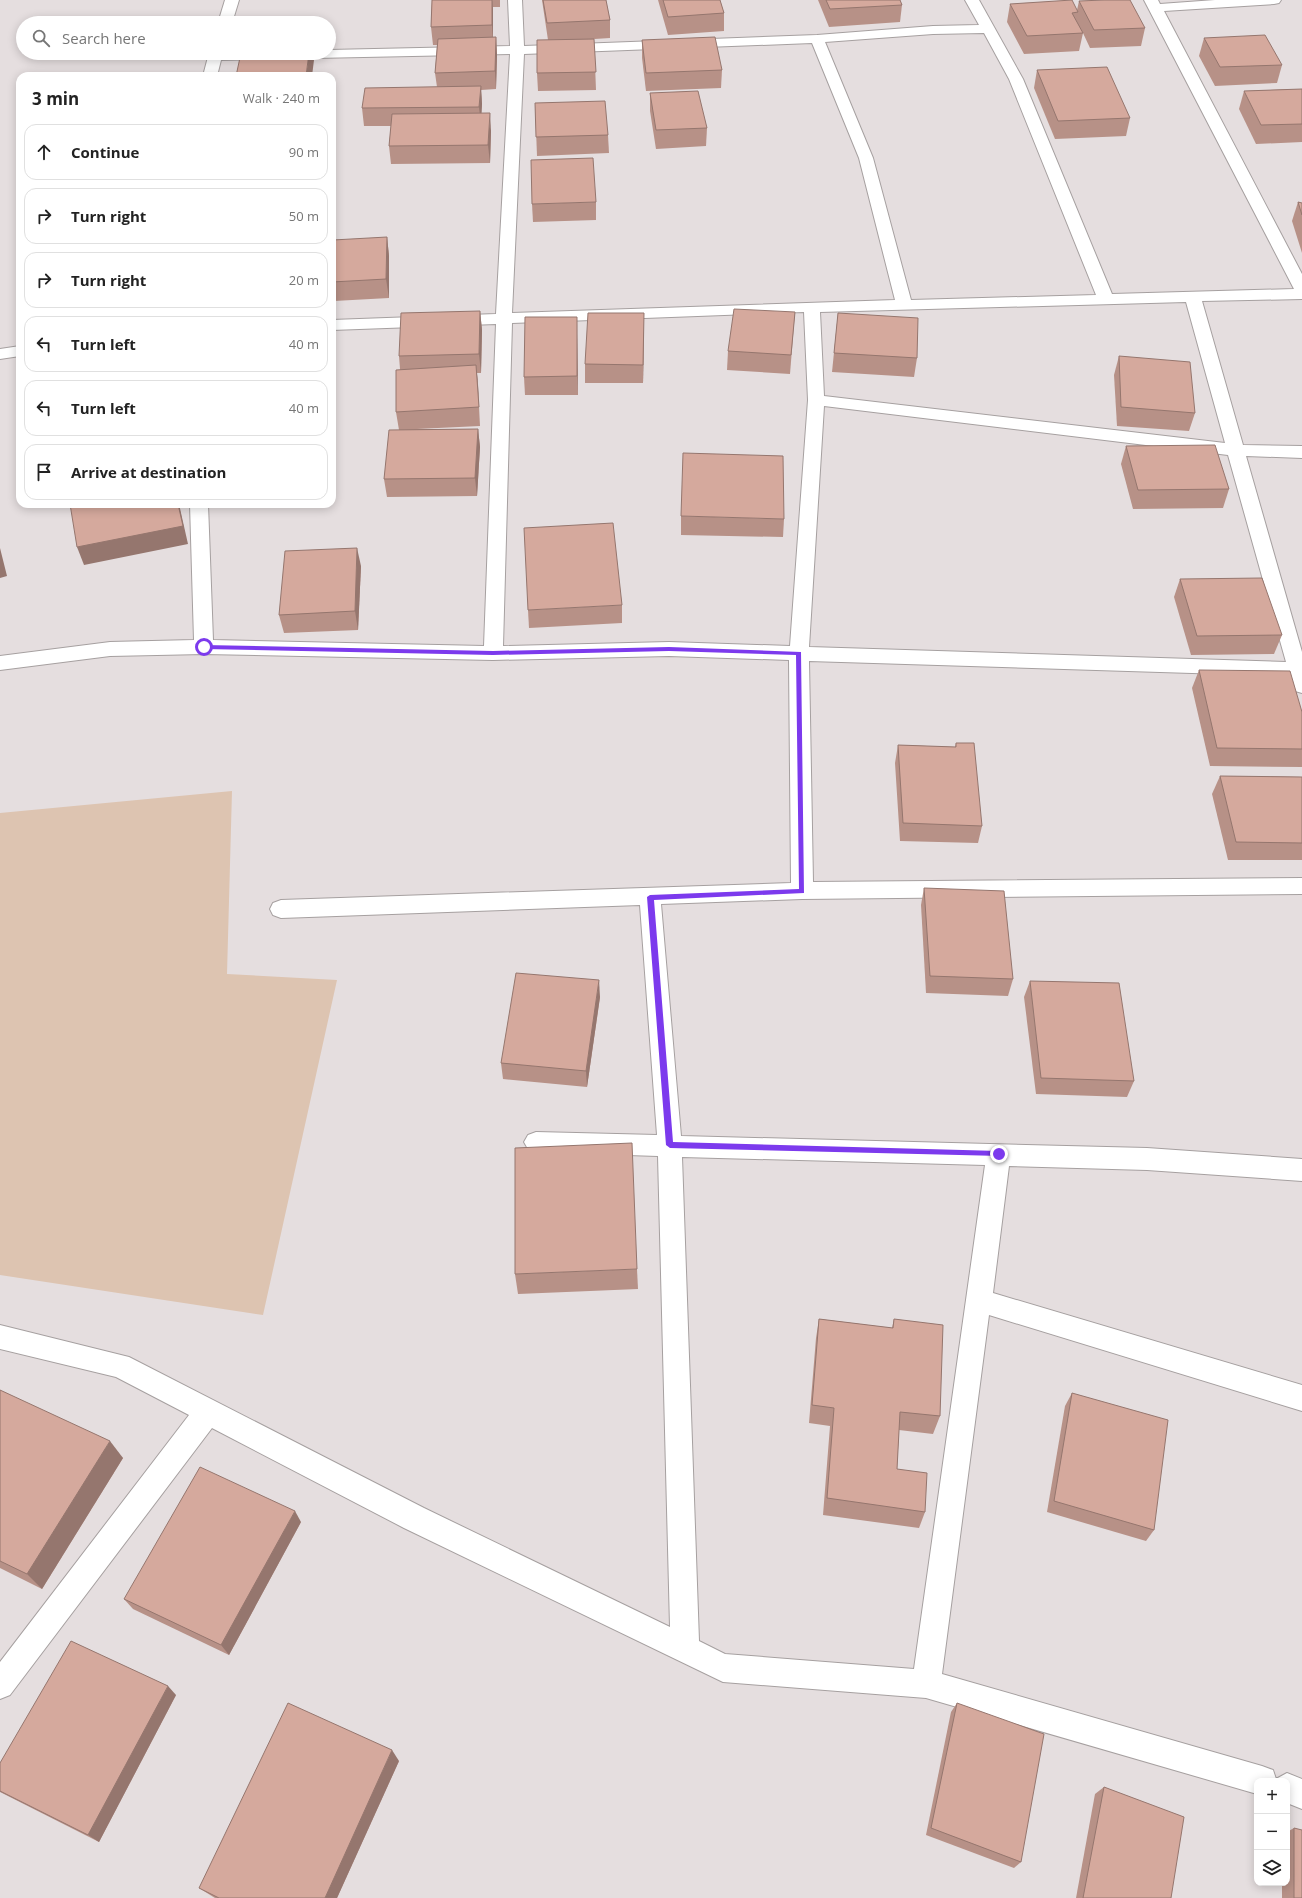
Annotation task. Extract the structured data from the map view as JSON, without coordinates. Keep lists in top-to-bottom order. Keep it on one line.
{"page":{"search":"Search here","heading":["3 min","Walk · 240 m"],"list":[["Continue","90 m"],["Turn right","50 m"],["Turn right","20 m"],["Turn left","40 m"],["Turn left","40 m"],"Arrive at destination"],"map_buttons":["+","−"]}}
